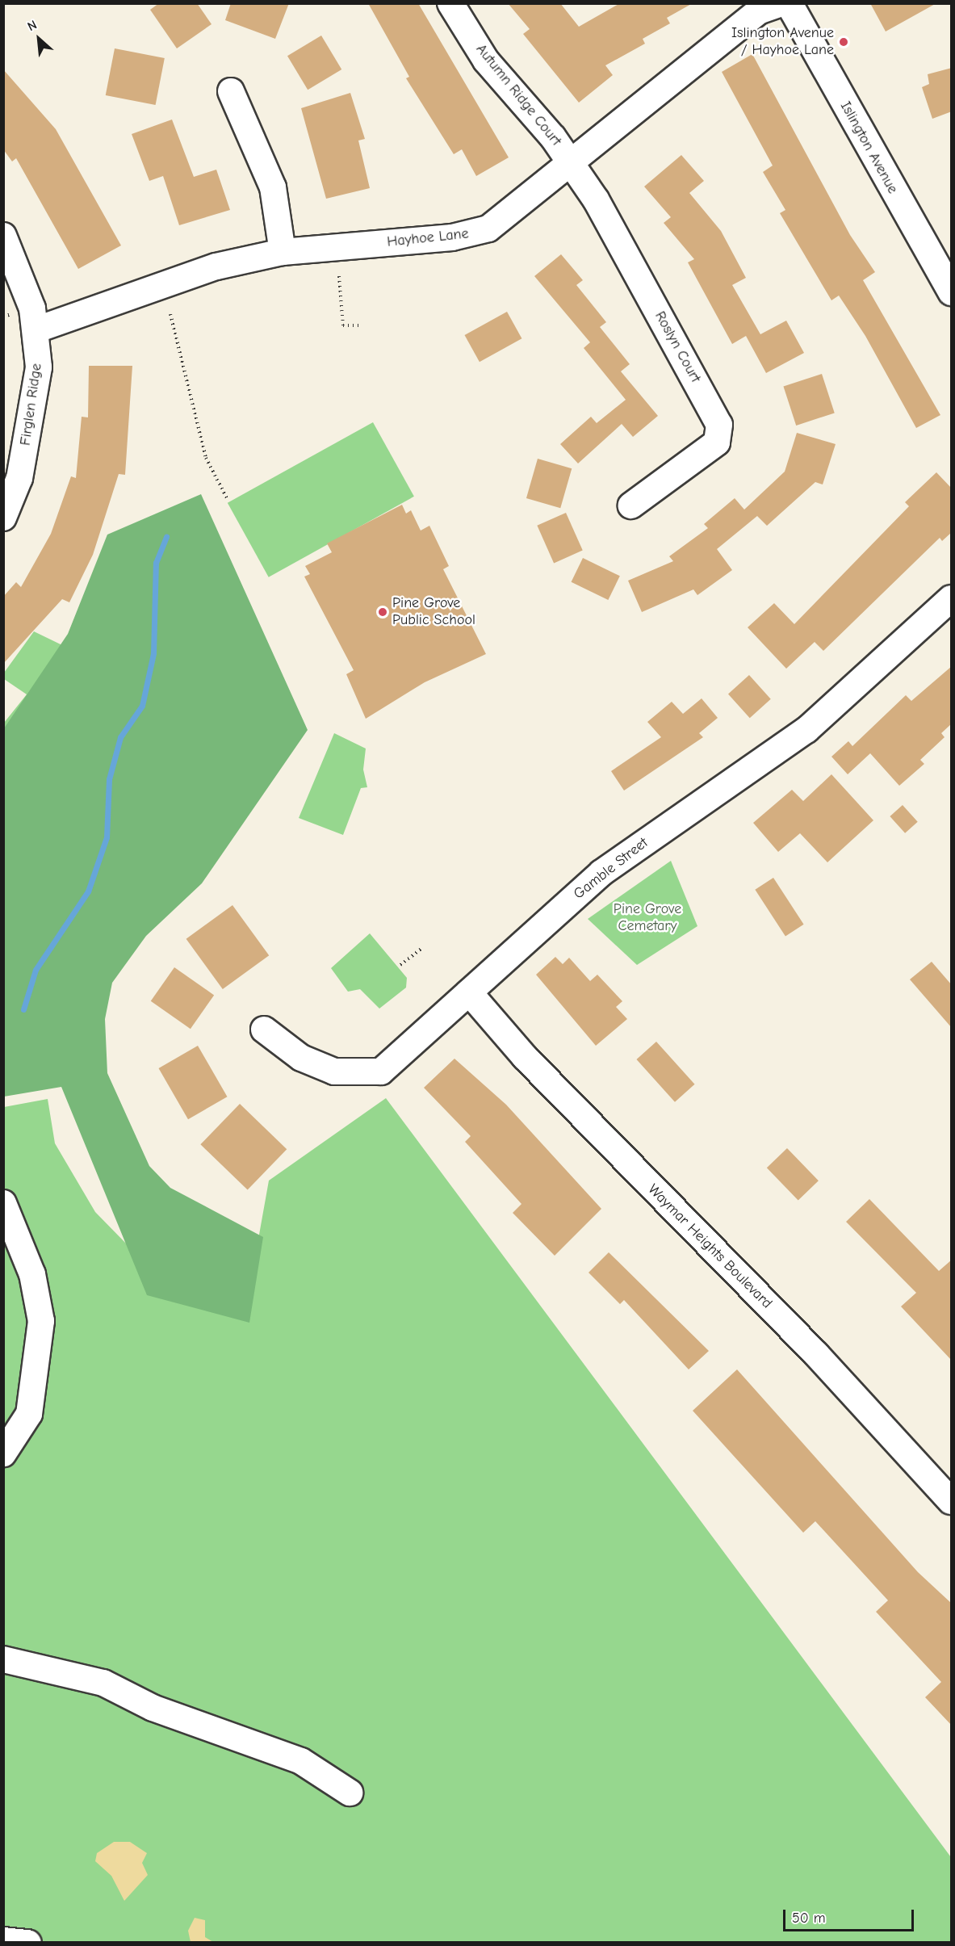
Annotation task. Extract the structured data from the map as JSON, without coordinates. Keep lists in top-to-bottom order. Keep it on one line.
{"streets":{"main road":["Islington Avenue"],"street":["Autumn Ridge Court","Hayhoe Lane","Roslyn Court","Firglen Ridge","Gamble Street","Waymar Heights Boulevard"]},"crossings":[["Autumn Ridge Court","Hayhoe Lane"],["Autumn Ridge Court","Roslyn Court"],["Hayhoe Lane","Roslyn Court"],["Hayhoe Lane","Firglen Ridge"],["Gamble Street","Waymar Heights Boulevard"]],"parks":["Pine Grove Cemetary"],"places":["Islington Avenue / Hayhoe Lane","Pine Grove Public School"],"scale_bar":"50 m","north":"top left"}
